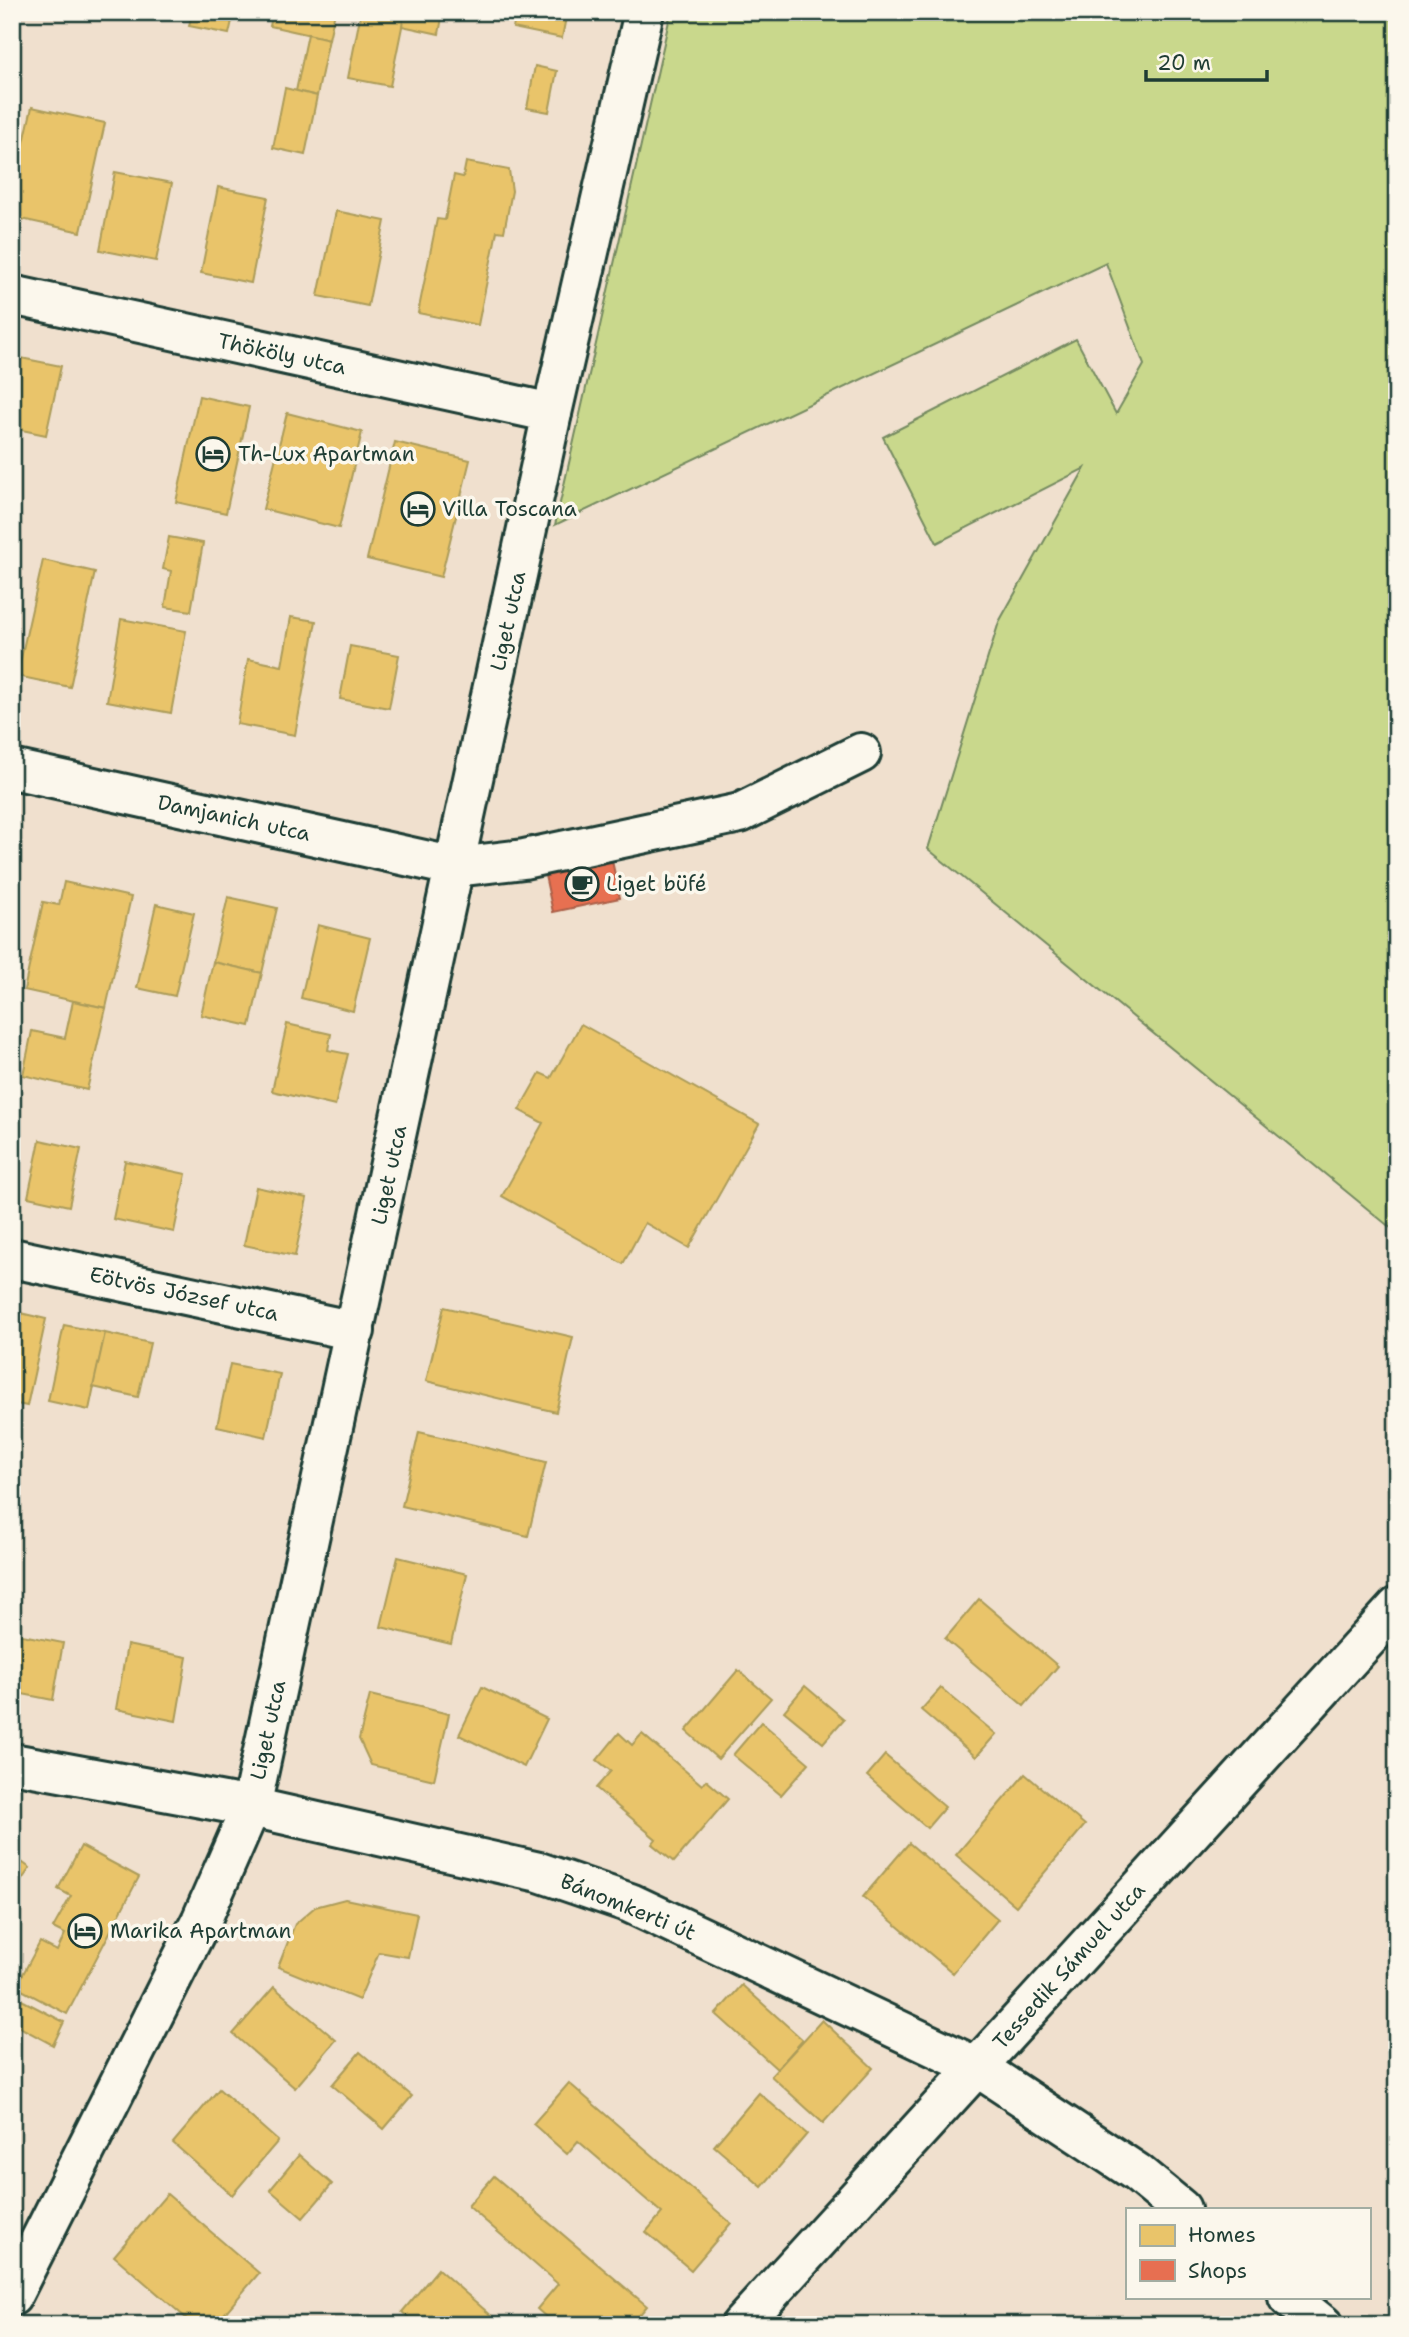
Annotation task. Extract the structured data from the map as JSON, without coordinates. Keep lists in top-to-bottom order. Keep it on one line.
{"streets":{"street":["Thököly utca","Liget utca","Damjanich utca","Eötvös József utca","Bánomkerti út","Tessedik Sámuel utca"]},"crossings":[["Thököly utca","Liget utca"],["Liget utca","Damjanich utca"],["Liget utca","Eötvös József utca"],["Liget utca","Bánomkerti út"],["Bánomkerti út","Tessedik Sámuel utca"]],"places":{"hotel":["Th-Lux Apartman","Villa Toscana","Marika Apartman"],"cafe":["Liget büfé"]},"legend":["Homes","Shops"],"scale_bar":"20 m"}
